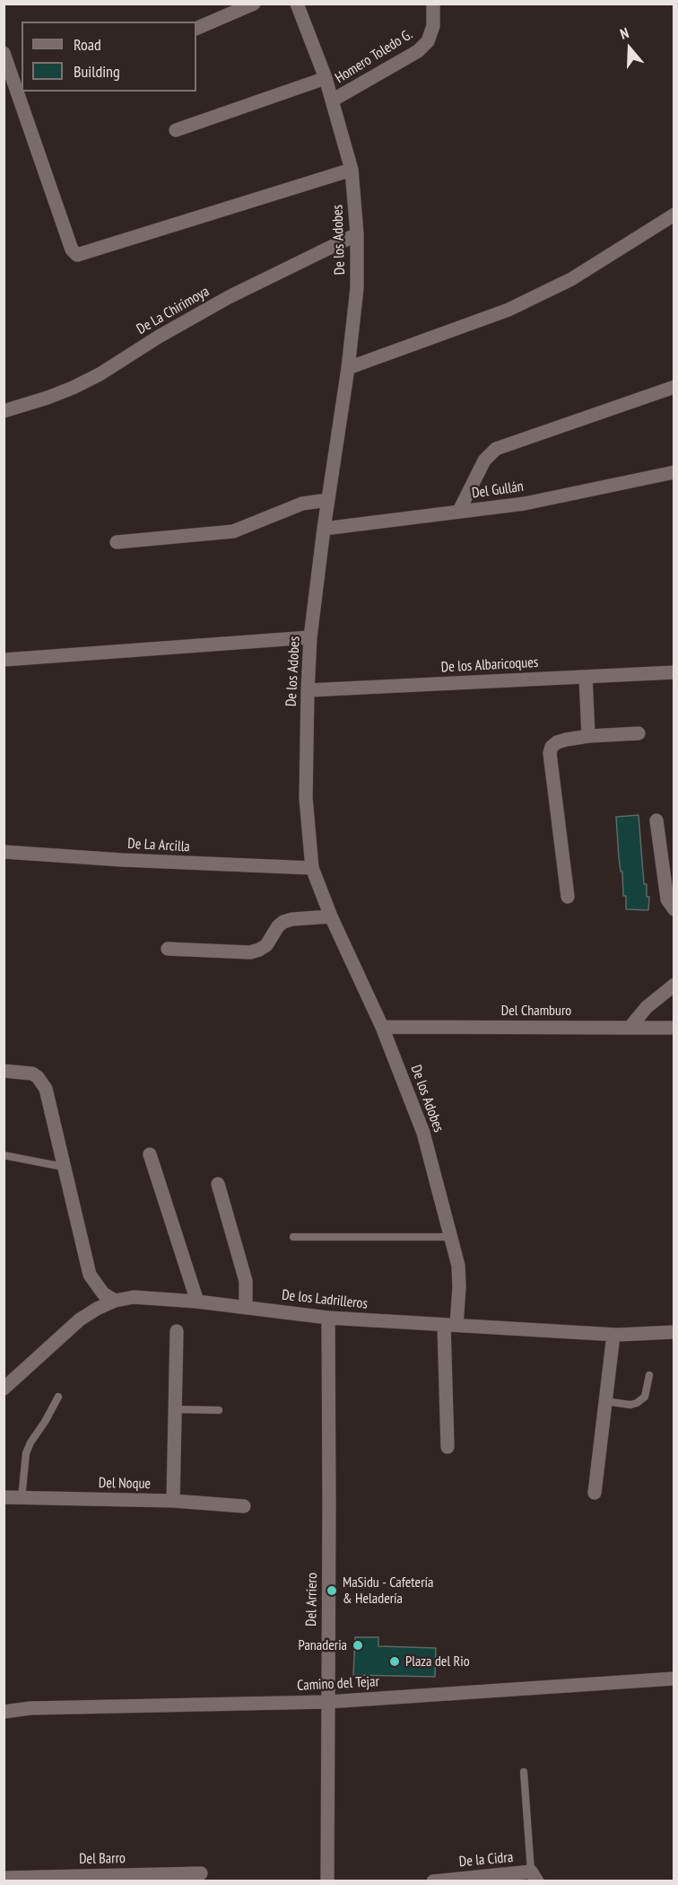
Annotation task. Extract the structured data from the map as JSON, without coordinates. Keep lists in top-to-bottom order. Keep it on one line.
{"streets":{"street":["Homero Toledo G.","De los Adobes","De La Chirimoya","Del Gullán","De los Albaricoques","De La Arcilla","Del Chamburo","De los Ladrilleros","Del Noque","Del Arriero","Camino del Tejar","Del Barro","De la Cidra"]},"crossings":[["Homero Toledo G.","De los Adobes"],["De los Adobes","De La Chirimoya"],["De los Adobes","Del Gullán"],["De los Adobes","De los Albaricoques"],["De los Adobes","De La Arcilla"],["De los Adobes","Del Chamburo"],["De los Adobes","De los Ladrilleros"],["De los Ladrilleros","Del Arriero"],["Del Arriero","Camino del Tejar"]],"places":["MaSidu - Cafetería & Heladería","Panaderia","Plaza del Rio"],"legend":["Road","Building"],"north":"top"}
